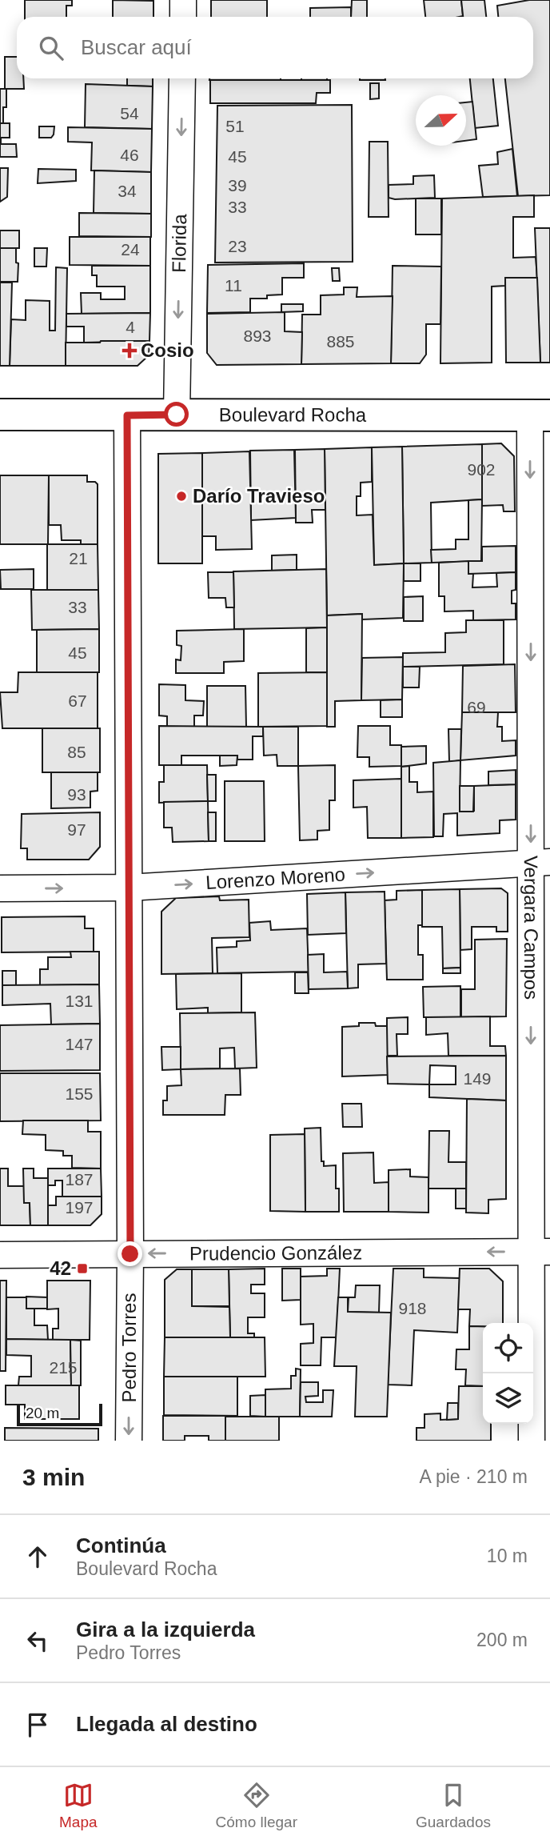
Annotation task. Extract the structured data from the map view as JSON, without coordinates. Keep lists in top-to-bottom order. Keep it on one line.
{"streets":{"main road":["Boulevard Rocha"],"street":["Florida","Lorenzo Moreno","Vergara Campos","Prudencio González","Pedro Torres"]},"crossings":[["Florida","Boulevard Rocha"],["Boulevard Rocha","Vergara Campos"],["Boulevard Rocha","Pedro Torres"],["Lorenzo Moreno","Vergara Campos"],["Lorenzo Moreno","Pedro Torres"],["Vergara Campos","Prudencio González"],["Prudencio González","Pedro Torres"]],"one_way":["Florida","Lorenzo Moreno","Vergara Campos","Prudencio González"],"places":{"health":["Cosio"],"other":["Darío Travieso"],"transit":["42"]},"house_numbers":["54","51","46","45","39","34","33","23","24","11","4","893","885","902","21","33","45","67","69","85","93","97","131","147","149","155","187","197","918","215"],"scale_bar":"20 m","north":"right","page":{"search":"Buscar aquí","scale":"20 m","heading":["3 min","A pie · 210 m"],"list":[["Continúa","Boulevard Rocha","10 m"],["Gira a la izquierda","Pedro Torres","200 m"],"Llegada al destino"],"nav":["Mapa","Cómo llegar","Guardados"]}}
